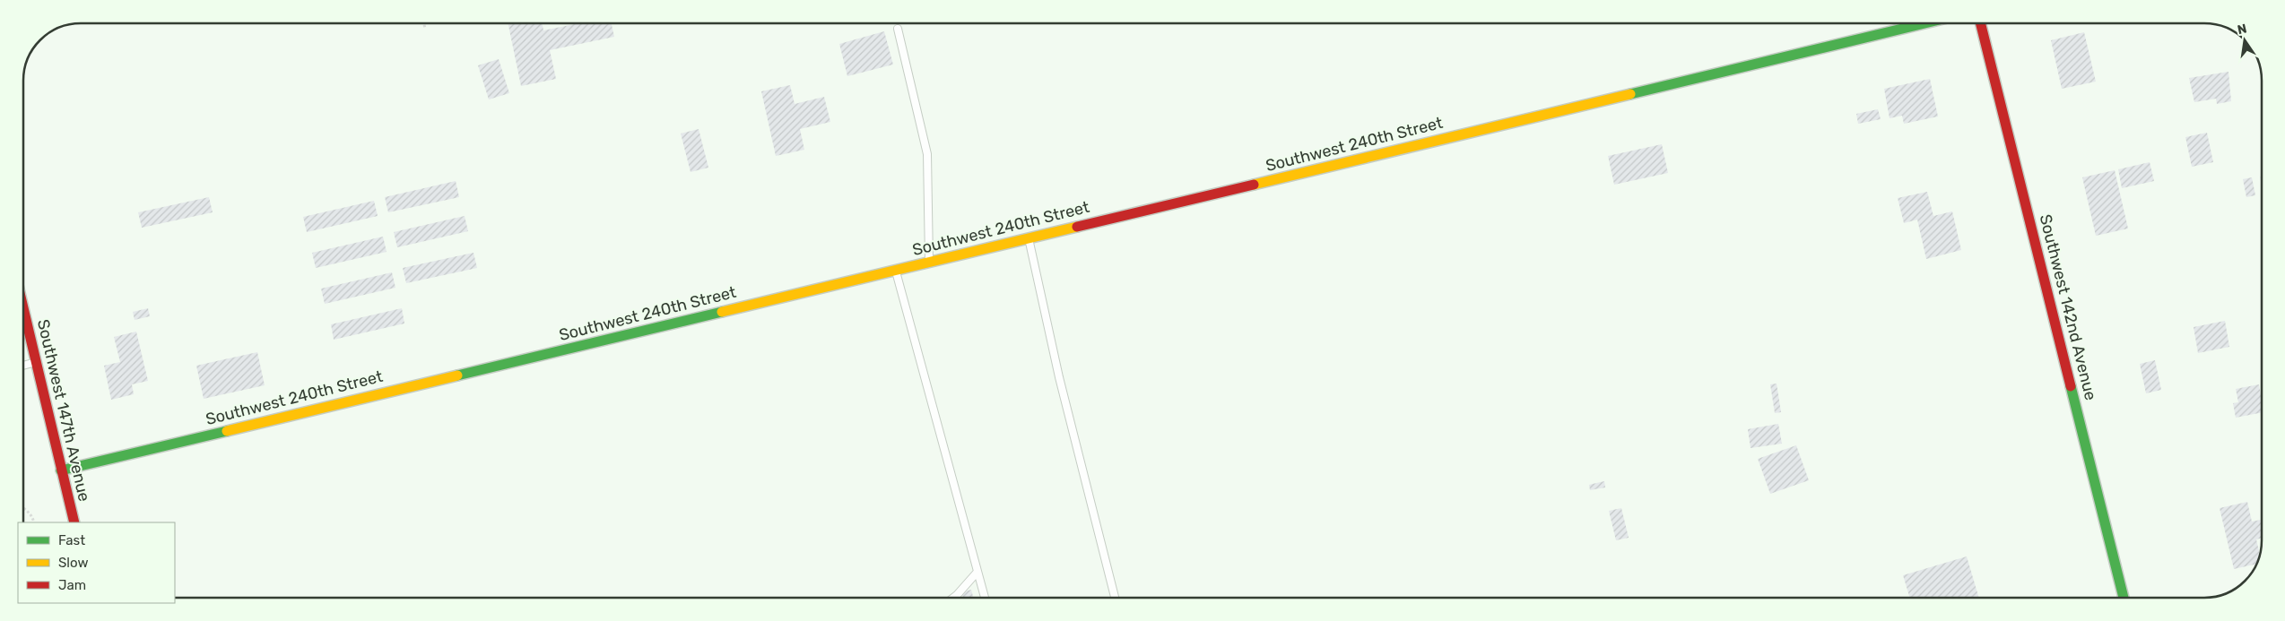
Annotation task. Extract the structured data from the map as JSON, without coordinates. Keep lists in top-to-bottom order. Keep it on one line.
{"streets":{"street":["Southwest 240th Street","Southwest 142nd Avenue","Southwest 147th Avenue"]},"crossings":[["Southwest 240th Street","Southwest 147th Avenue"]],"legend":["Fast","Slow","Jam"],"north":"top"}
